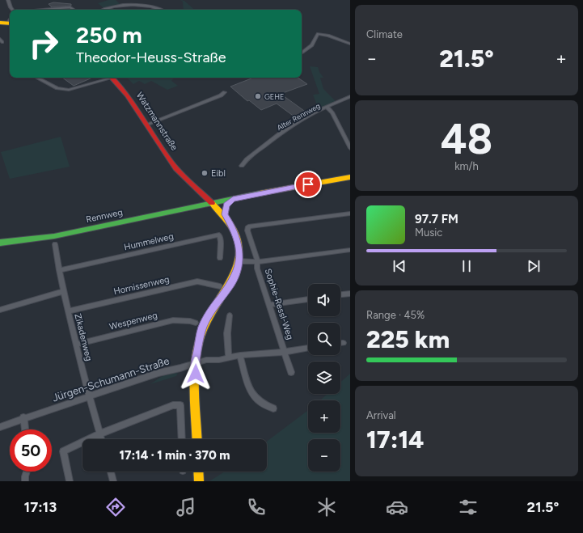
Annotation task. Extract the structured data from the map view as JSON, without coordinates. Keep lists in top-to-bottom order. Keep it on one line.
{"streets":{"main road":["Watzmannstraße","Rennweg"],"street":["Alter Rennweg","Hummelweg","Hornissenweg","Sophie-Ressl-Weg","Wespenweg","Zikadenweg","Jürgen-Schumann-Straße"]},"crossings":[["Watzmannstraße","Rennweg"],["Watzmannstraße","Sophie-Ressl-Weg"],["Watzmannstraße","Jürgen-Schumann-Straße"],["Hummelweg","Zikadenweg"],["Hornissenweg","Zikadenweg"],["Sophie-Ressl-Weg","Jürgen-Schumann-Straße"],["Wespenweg","Zikadenweg"],["Zikadenweg","Jürgen-Schumann-Straße"]],"places":["GEHE","Eibl"],"page":{"tile":["Climate",["48","km/h"],["Range · 45%","225 km"],["Arrival","17:14"]],"turn":["250 m","Theodor-Heuss-Straße"],"heat":["−","21.5°","+"],"song":["97.7 FM","Music"],"map_buttons":["+","−"],"limit":"50","trip":"17:14 · 1 min · 370 m","tabs":["17:13","21.5°"]}}
